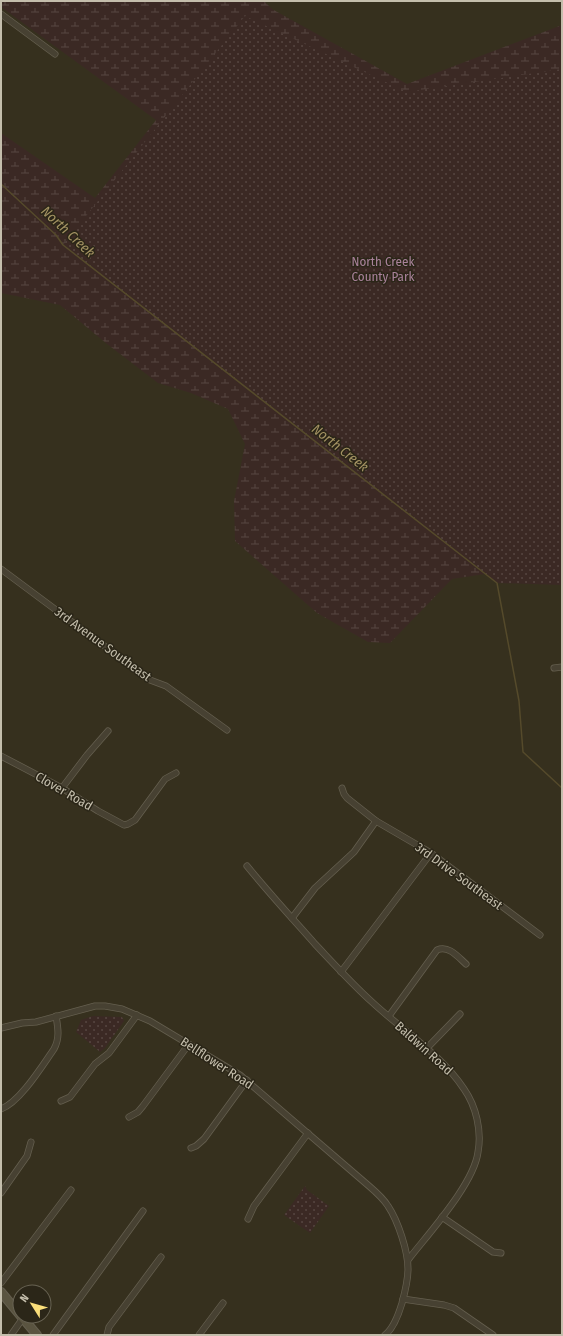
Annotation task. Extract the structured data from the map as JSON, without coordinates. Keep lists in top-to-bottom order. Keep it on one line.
{"streets":{"street":["3rd Avenue Southeast","Clover Road","3rd Drive Southeast","Baldwin Road","Bellflower Road"]},"crossings":[["Baldwin Road","Bellflower Road"]],"water":["North Creek"],"parks":["North Creek County Park"],"north":"top left"}
